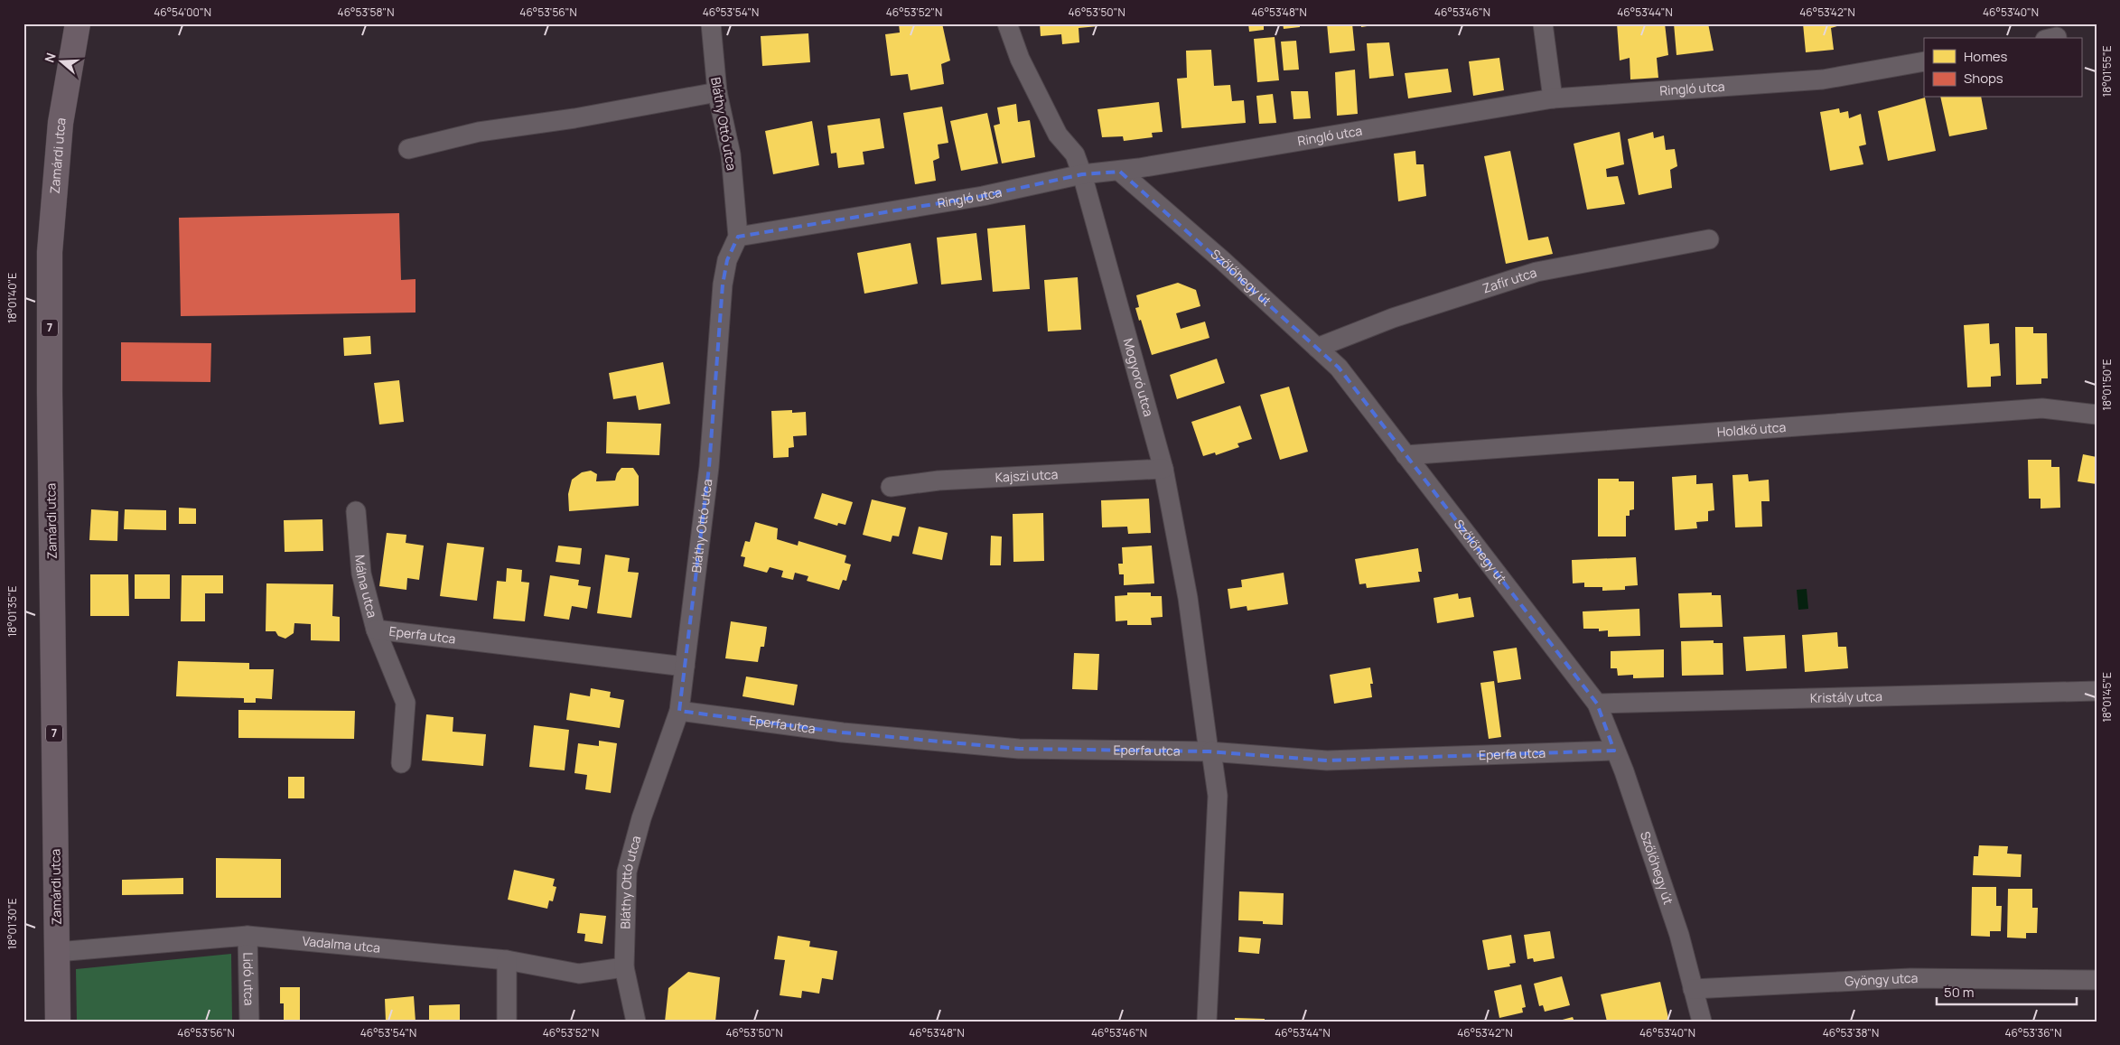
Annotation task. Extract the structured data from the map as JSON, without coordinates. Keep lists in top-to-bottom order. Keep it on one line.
{"streets":{"main road":["Zamárdi utca","7"],"street":["Ringló utca","Bláthy Ottó utca","Szőlőhegy út","Zafír utca","Mogyoró utca","Holdkő utca","Kajszi utca","Málna utca","Eperfa utca","Kristály utca","Vadalma utca","Lidó utca","Gyöngy utca"]},"crossings":[["Ringló utca","Bláthy Ottó utca"],["Ringló utca","Szőlőhegy út"],["Ringló utca","Mogyoró utca"],["Bláthy Ottó utca","Eperfa utca"],["Bláthy Ottó utca","Vadalma utca"],["Zamárdi utca","Vadalma utca"],["Szőlőhegy út","Zafír utca"],["Szőlőhegy út","Holdkő utca"],["Szőlőhegy út","Eperfa utca"],["Szőlőhegy út","Kristály utca"],["Szőlőhegy út","Gyöngy utca"],["Mogyoró utca","Kajszi utca"],["Mogyoró utca","Eperfa utca"],["Málna utca","Eperfa utca"],["Vadalma utca","Lidó utca"]],"legend":["Homes","Shops"],"scale_bar":"50 m","north":"left","coordinates":["46°54'00\"N","46°53'58\"N","46°53'56\"N","46°53'54\"N","46°53'52\"N","46°53'50\"N","46°53'48\"N","46°53'46\"N","46°53'44\"N","46°53'42\"N","46°53'40\"N","18°01'55\"E","18°01'40\"E","18°01'50\"E","18°01'35\"E","18°01'45\"E","18°01'30\"E","46°53'38\"N","46°53'36\"N"]}
